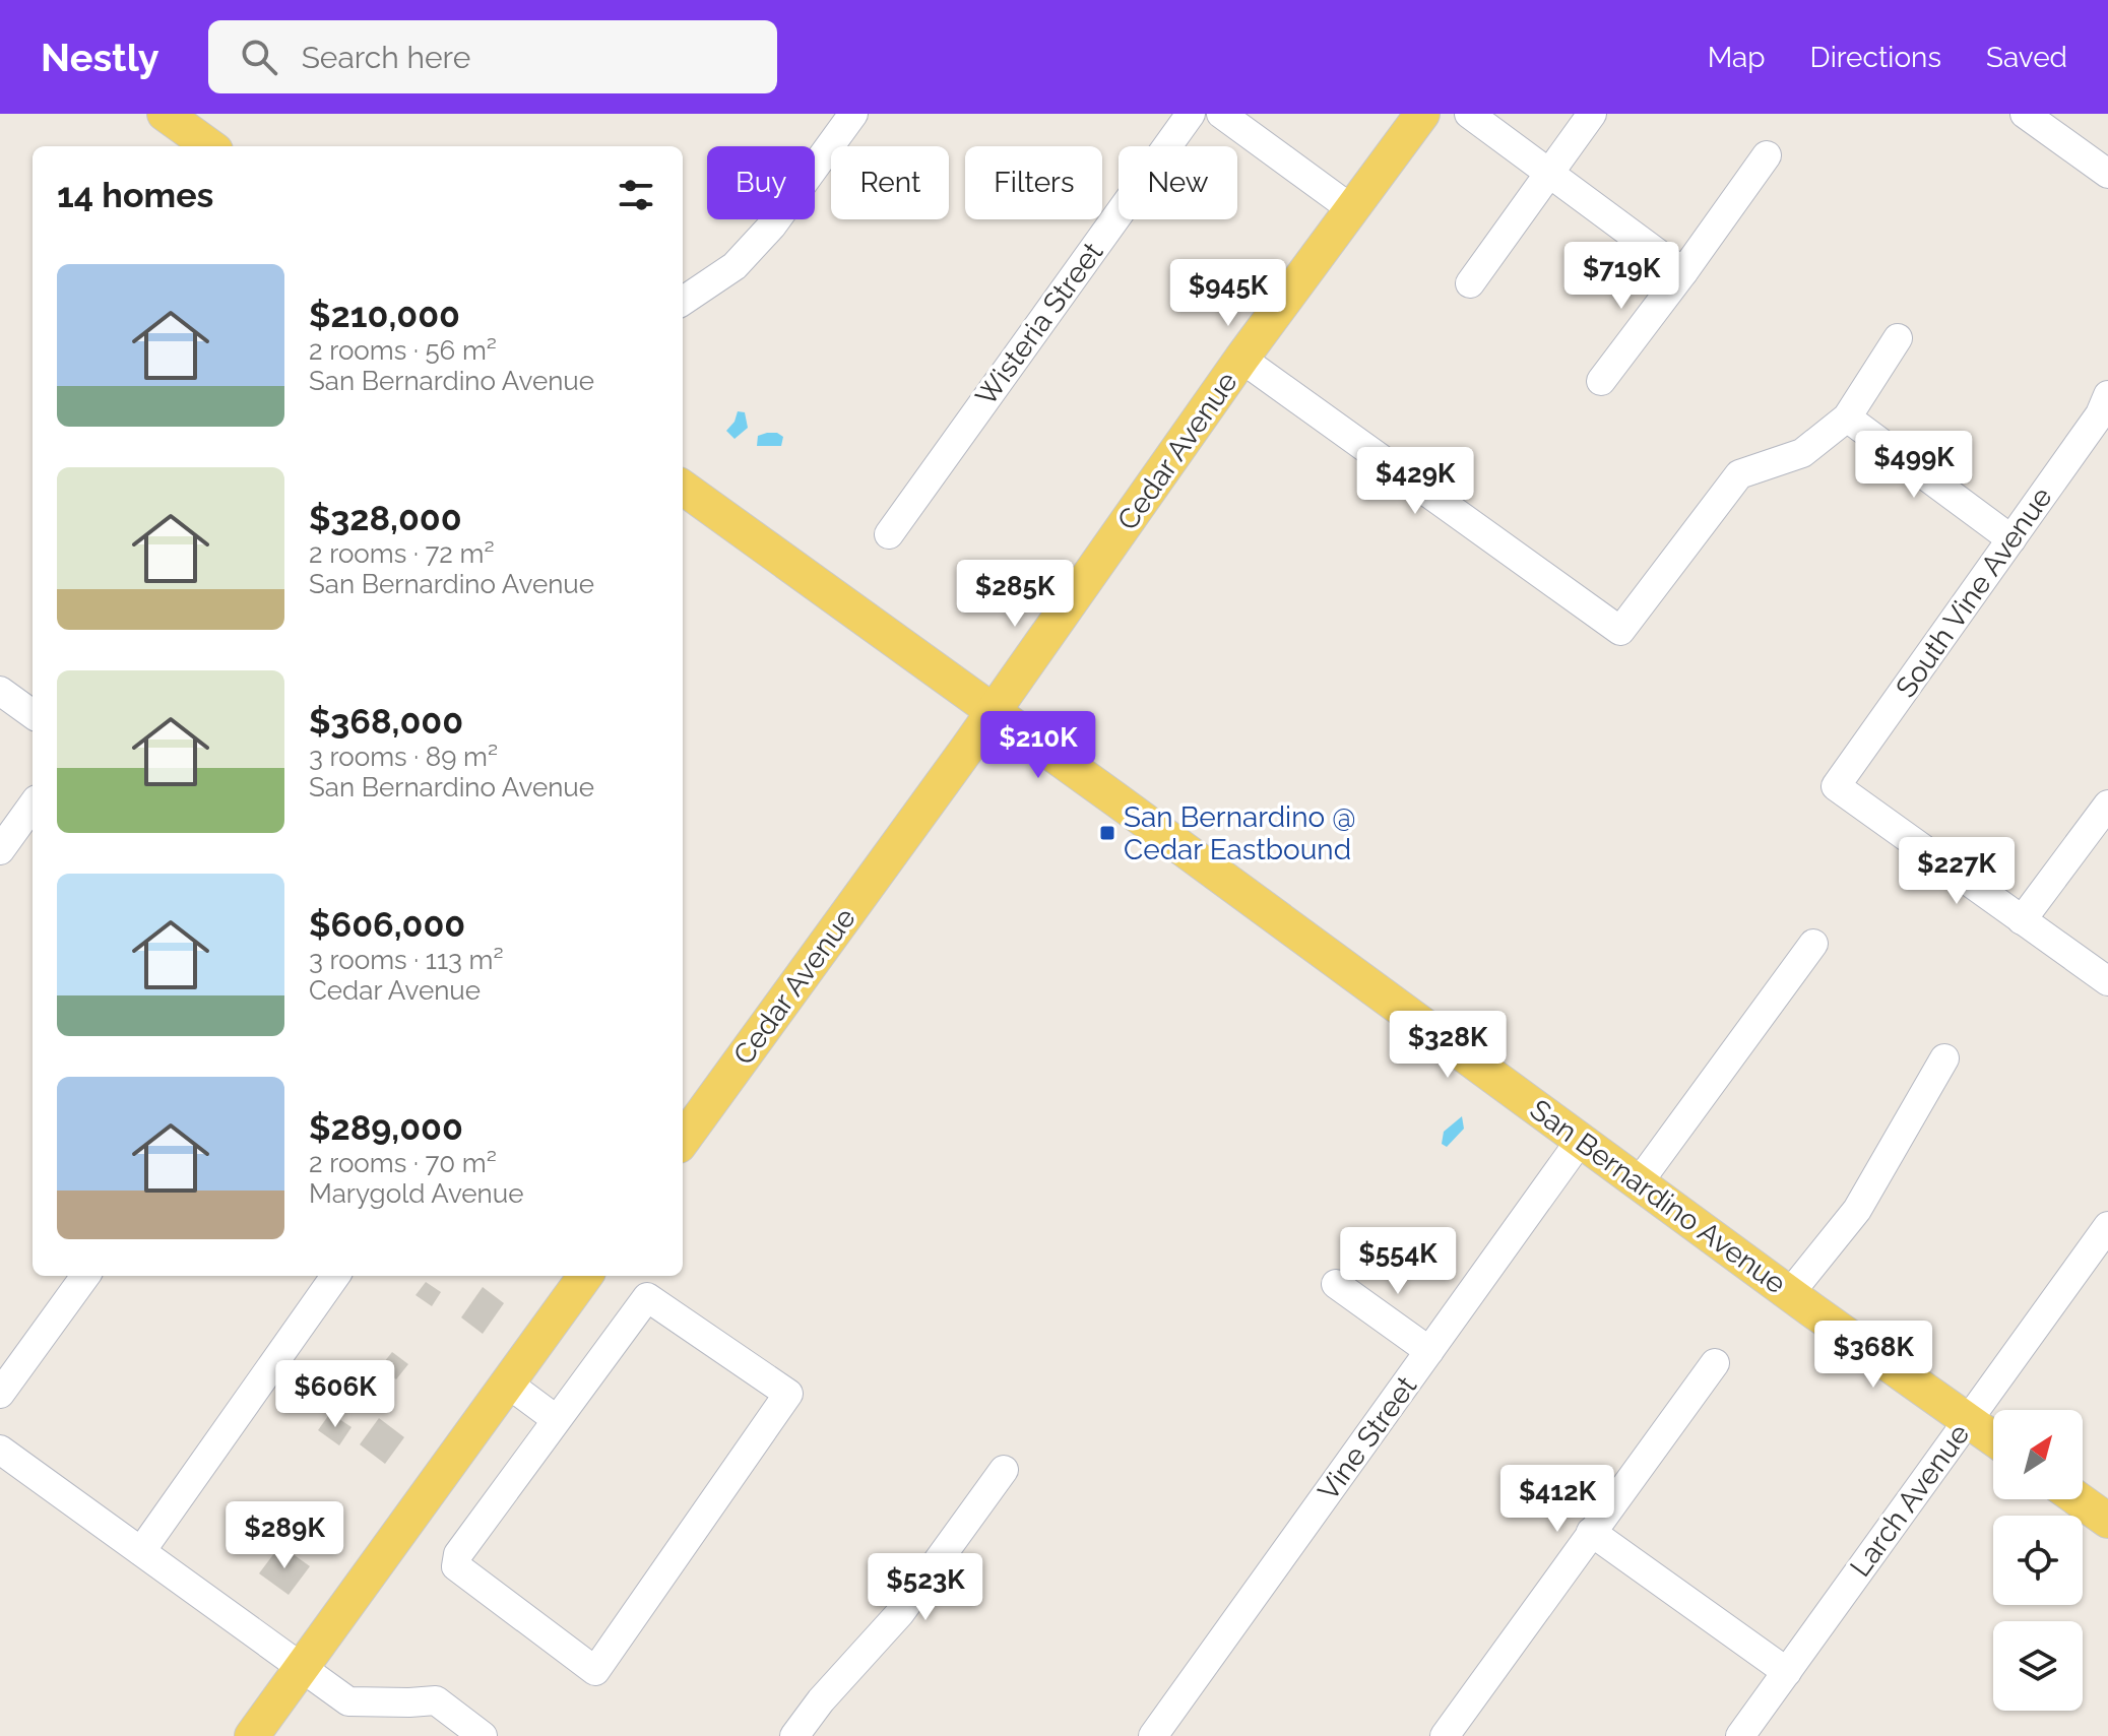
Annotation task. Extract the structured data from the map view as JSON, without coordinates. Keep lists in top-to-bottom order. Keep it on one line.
{"streets":{"main road":["Cedar Avenue","San Bernardino Avenue"],"street":["Wisteria Street","South Vine Avenue","Vine Street","Larch Avenue"]},"crossings":[["Cedar Avenue","San Bernardino Avenue"],["San Bernardino Avenue","Vine Street"],["San Bernardino Avenue","Larch Avenue"]],"places":{"transit":["San Bernardino @ Cedar Eastbound"]},"north":"top right","page":{"header":"Nestly","search":"Search here","nav":["Map","Directions","Saved"],"chip":["Buy","Rent","Filters","New"],"heading":"14 homes","price":["$719K","$945K","$499K","$429K","$285K","$210K","$227K","$328K","$554K","$368K","$606K","$412K","$289K","$523K"],"list":[{"name":"$210,000","note":"2 rooms · 56 m² · San Bernardino Avenue"},{"name":"$328,000","note":"2 rooms · 72 m² · San Bernardino Avenue"},{"name":"$368,000","note":"3 rooms · 89 m² · San Bernardino Avenue"},{"name":"$606,000","note":"3 rooms · 113 m² · Cedar Avenue"},{"name":"$289,000","note":"2 rooms · 70 m² · Marygold Avenue"}]}}
